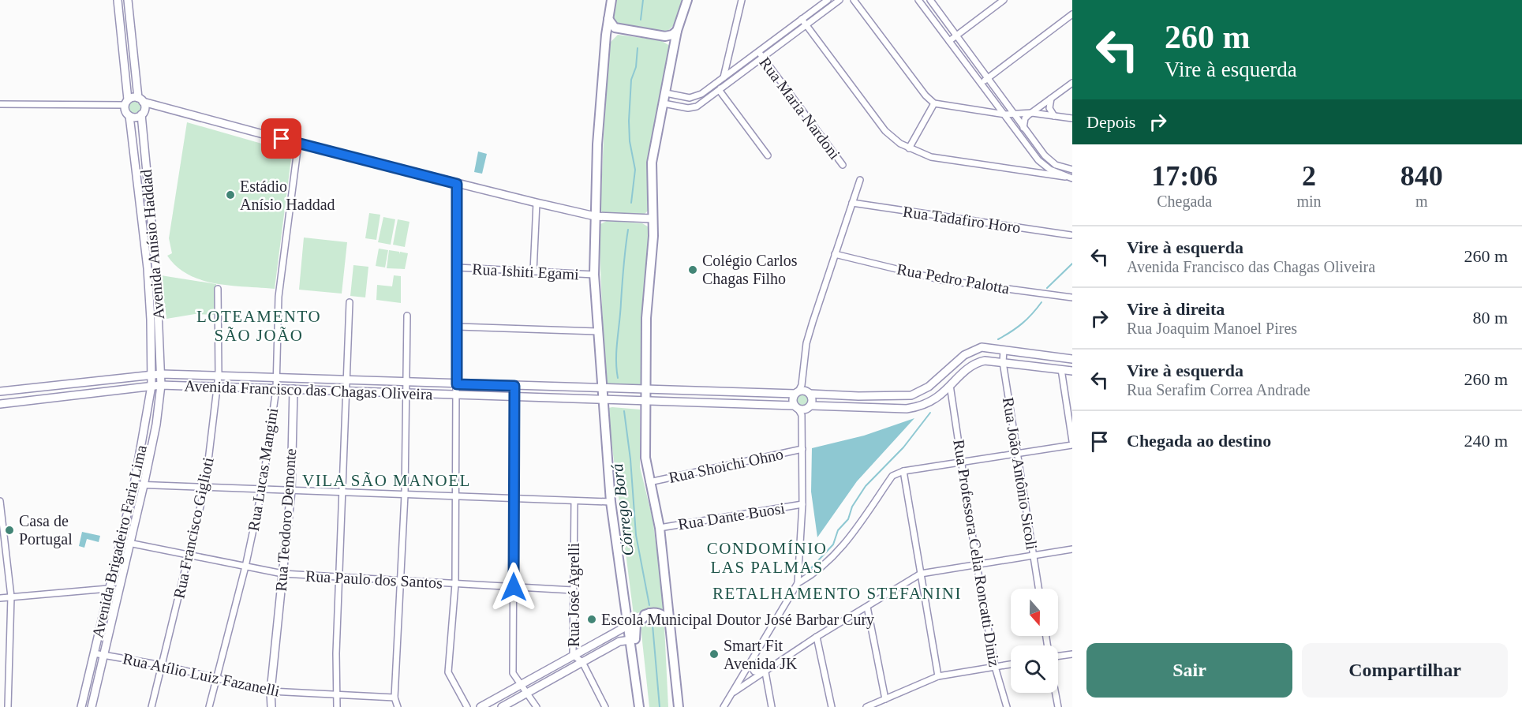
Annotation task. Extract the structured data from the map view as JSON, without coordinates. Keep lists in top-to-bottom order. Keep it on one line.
{"streets":{"main road":["Avenida Anísio Haddad","Avenida Francisco das Chagas Oliveira","Rua Teodoro Demonte","Avenida Brigadeiro Faria Lima"],"street":["Rua Maria Nardoni","Rua Tadafiro Horo","Rua Ishiti Egami","Rua Pedro Palotta","Rua Shoichi Ohno","Rua Lucas Mangini","Rua João Antônio Sicoli","Rua Dante Buosi","Rua Francisco Giglioti","Rua Professora Celia Roncatti Diniz","Rua Paulo dos Santos","Rua José Agrelli","Rua Atílio Luiz Fazanelli"]},"crossings":[["Avenida Anísio Haddad","Avenida Francisco das Chagas Oliveira"],["Avenida Anísio Haddad","Avenida Brigadeiro Faria Lima"],["Avenida Francisco das Chagas Oliveira","Rua Lucas Mangini"],["Avenida Francisco das Chagas Oliveira","Rua João Antônio Sicoli"],["Avenida Francisco das Chagas Oliveira","Rua Teodoro Demonte"],["Avenida Francisco das Chagas Oliveira","Rua Francisco Giglioti"],["Avenida Francisco das Chagas Oliveira","Avenida Brigadeiro Faria Lima"],["Avenida Francisco das Chagas Oliveira","Rua Professora Celia Roncatti Diniz"],["Rua Lucas Mangini","Rua Paulo dos Santos"],["Rua Lucas Mangini","Rua Atílio Luiz Fazanelli"],["Rua Teodoro Demonte","Rua Paulo dos Santos"],["Rua Teodoro Demonte","Rua Atílio Luiz Fazanelli"],["Rua Francisco Giglioti","Rua Paulo dos Santos"],["Rua Francisco Giglioti","Rua Atílio Luiz Fazanelli"],["Avenida Brigadeiro Faria Lima","Rua Paulo dos Santos"],["Avenida Brigadeiro Faria Lima","Rua Atílio Luiz Fazanelli"],["Rua Paulo dos Santos","Rua José Agrelli"]],"districts":["LOTEAMENTO SÃO JOÃO","VILA SÃO MANOEL","CONDOMÍNIO LAS PALMAS","RETALHAMENTO STEFANINI"],"water":["Córrego Borá"],"places":["Estádio Anísio Haddad","Colégio Carlos Chagas Filho","Casa de Portugal","Escola Municipal Doutor José Barbar Cury","Smart Fit Avenida JK"],"north":"bottom","page":{"turn":["260 m","Vire à esquerda"],"then":"Depois","eta":["17:06","Chegada","2","min","840","m"],"list":[{"name":"Vire à esquerda","note":"Avenida Francisco das Chagas Oliveira","value":"260 m"},{"name":"Vire à direita","note":"Rua Joaquim Manoel Pires","value":"80 m"},{"name":"Vire à esquerda","note":"Rua Serafim Correa Andrade","value":"260 m"},{"name":"Chegada ao destino","value":"240 m"}],"buttons":["Sair","Compartilhar"]}}
